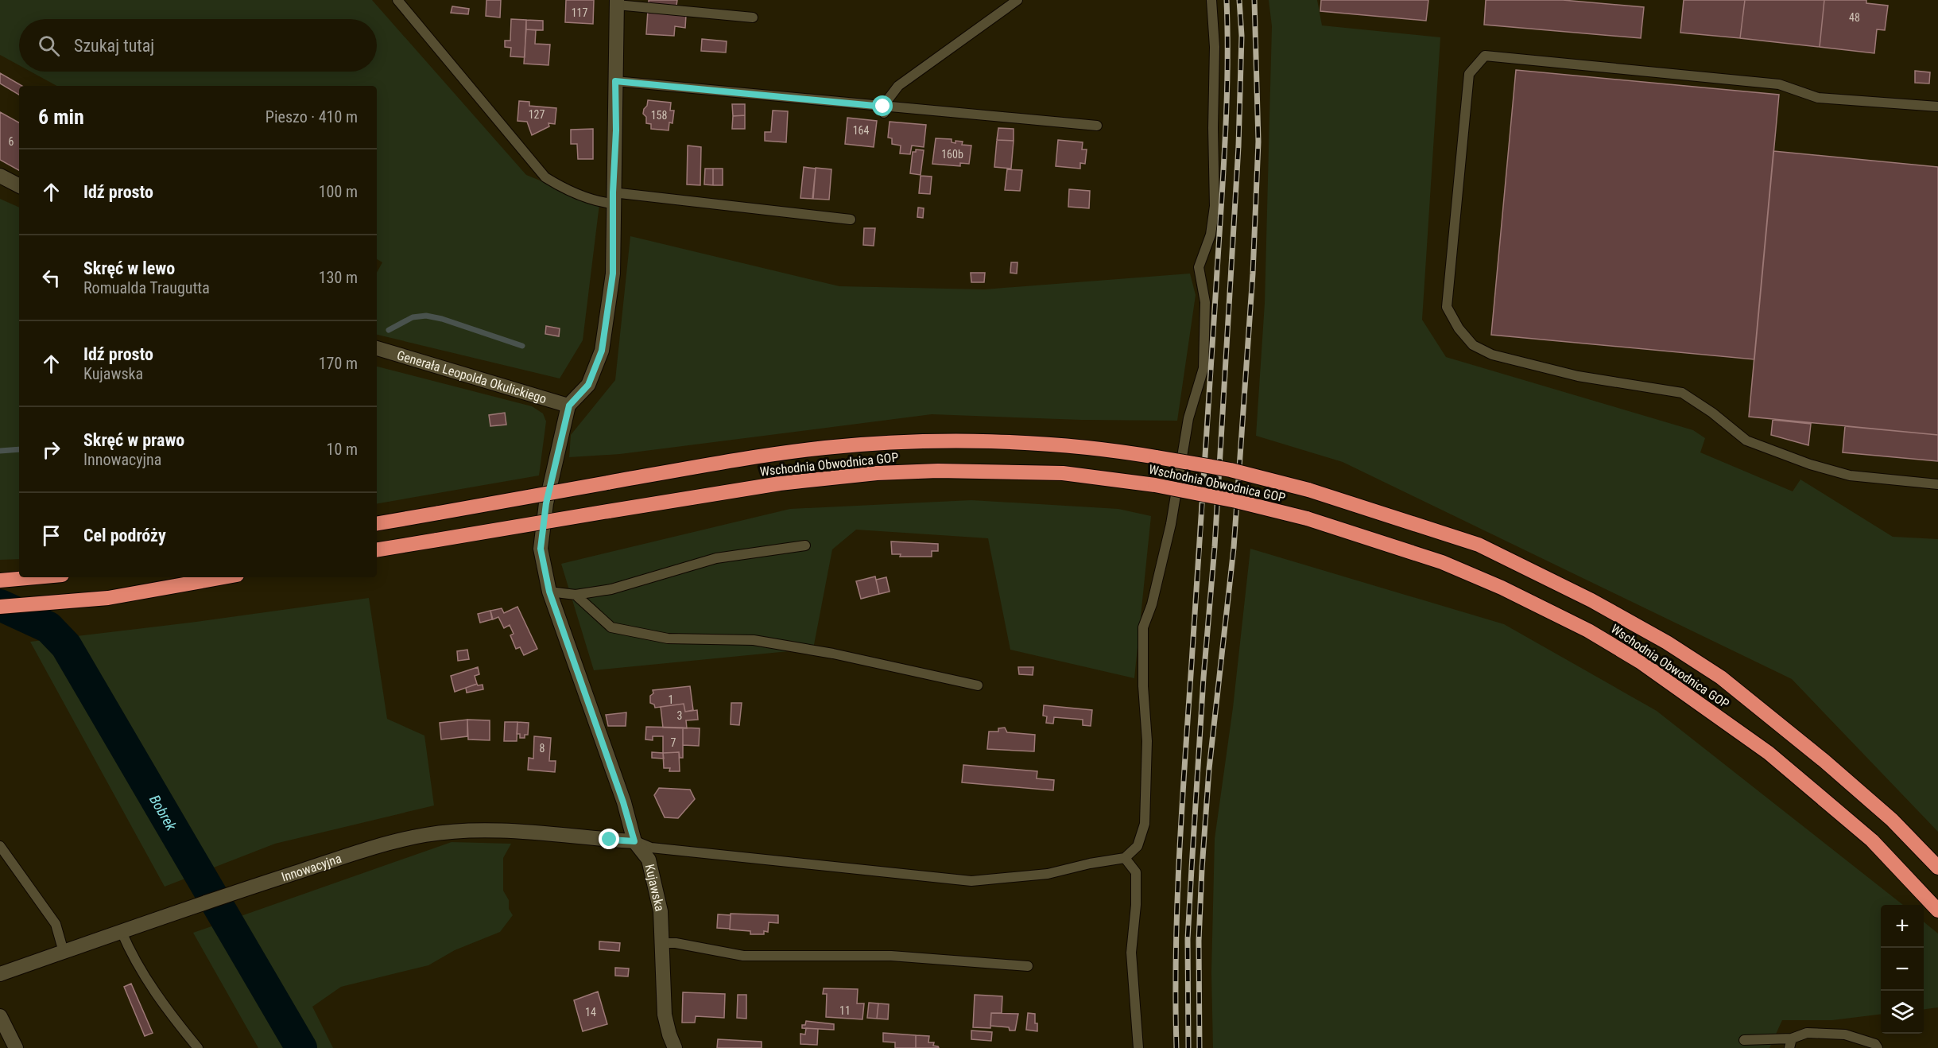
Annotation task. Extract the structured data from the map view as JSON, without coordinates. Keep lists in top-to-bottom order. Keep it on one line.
{"streets":{"highway":["Wschodnia Obwodnica GOP"],"street":["Generała Leopolda Okulickiego","Innowacyjna","Kujawska"]},"crossings":[["Generała Leopolda Okulickiego","Kujawska"],["Innowacyjna","Kujawska"]],"water":["Bobrek"],"house_numbers":["117","48","127","158","164","6","160b","1","3","7","8","11","14"],"page":{"search":"Szukaj tutaj","heading":["6 min","Pieszo · 410 m"],"list":[["Idź prosto","100 m"],["Skręć w lewo","Romualda Traugutta","130 m"],["Idź prosto","Kujawska","170 m"],["Skręć w prawo","Innowacyjna","10 m"],"Cel podróży"],"map_buttons":["+","−"]}}
